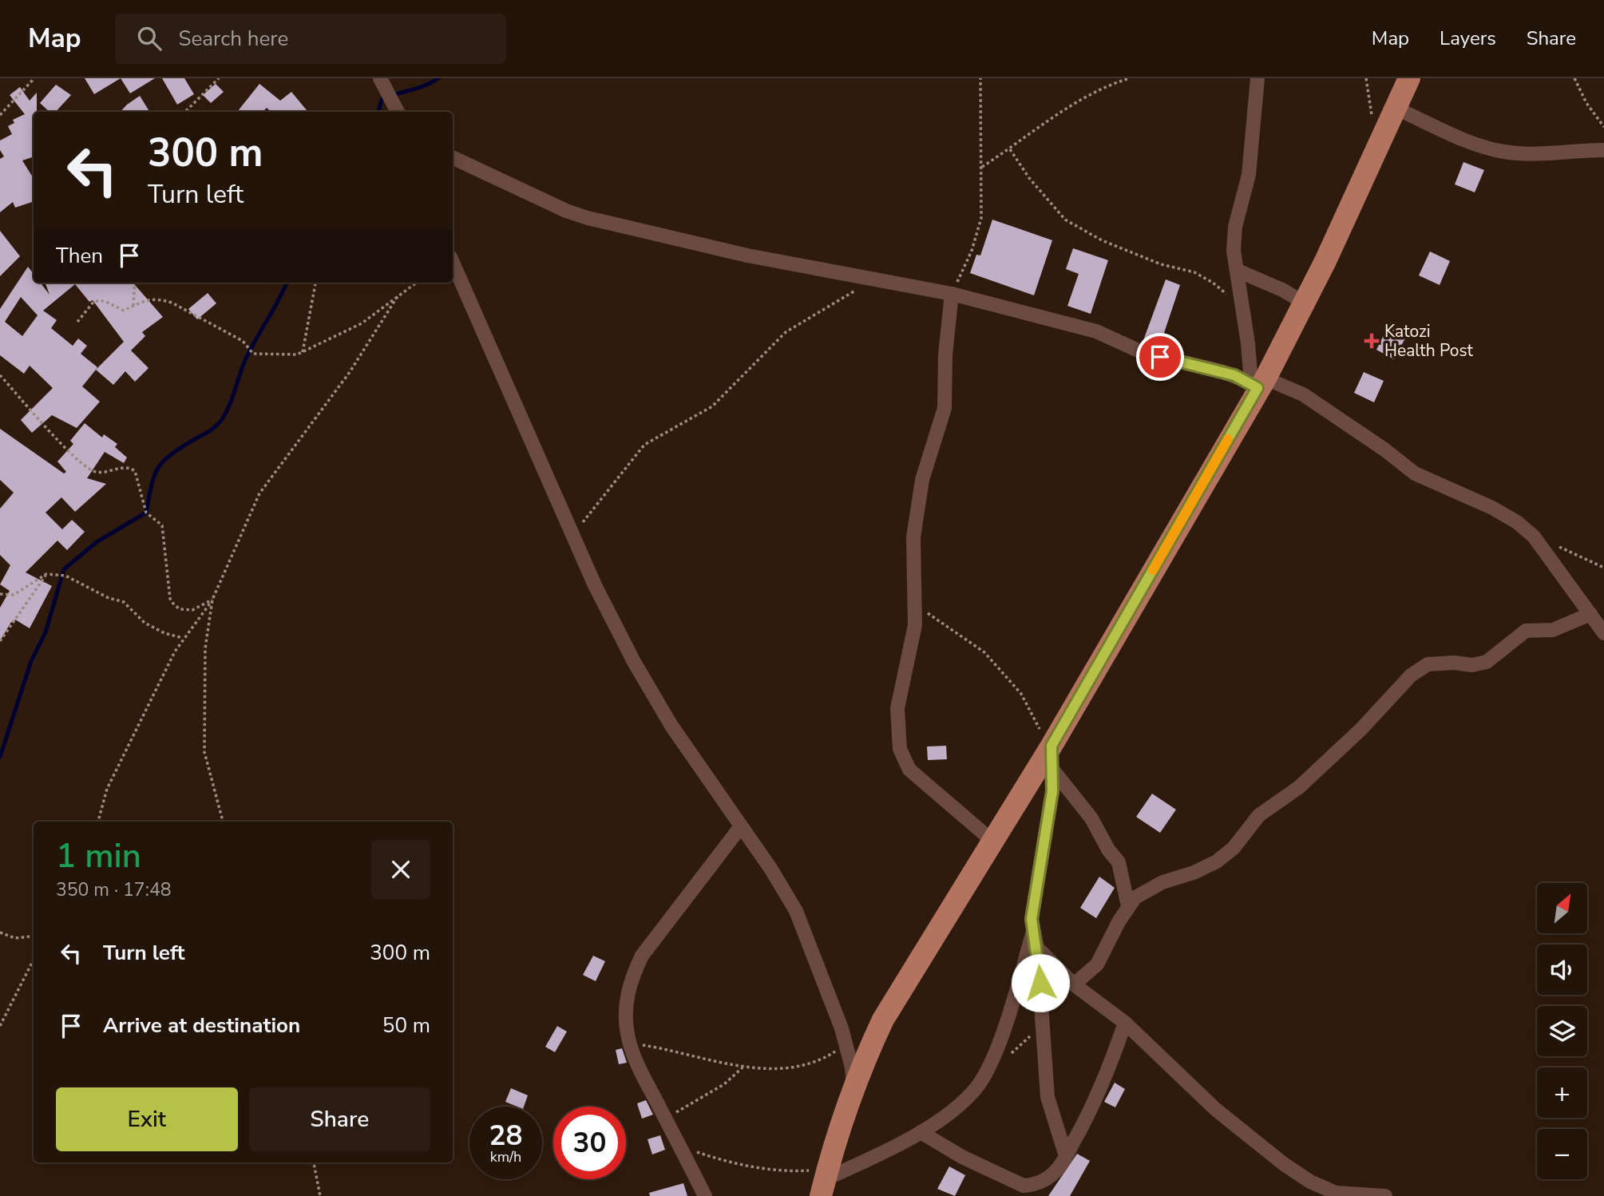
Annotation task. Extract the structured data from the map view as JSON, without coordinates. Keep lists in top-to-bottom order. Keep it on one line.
{"places":{"health":["Katozi Health Post"]},"north":"top right","page":{"header":"Map","search":"Search here","nav":["Map","Layers","Share"],"turn":["300 m","Turn left"],"then":"Then","heading":["1 min","350 m · 17:48"],"map_buttons":["+","−"],"list":[{"name":"Turn left","value":"300 m"},{"name":"Arrive at destination","value":"50 m"}],"buttons":["Exit","Share"],"speed":"28 km/h","limit":"30"}}
